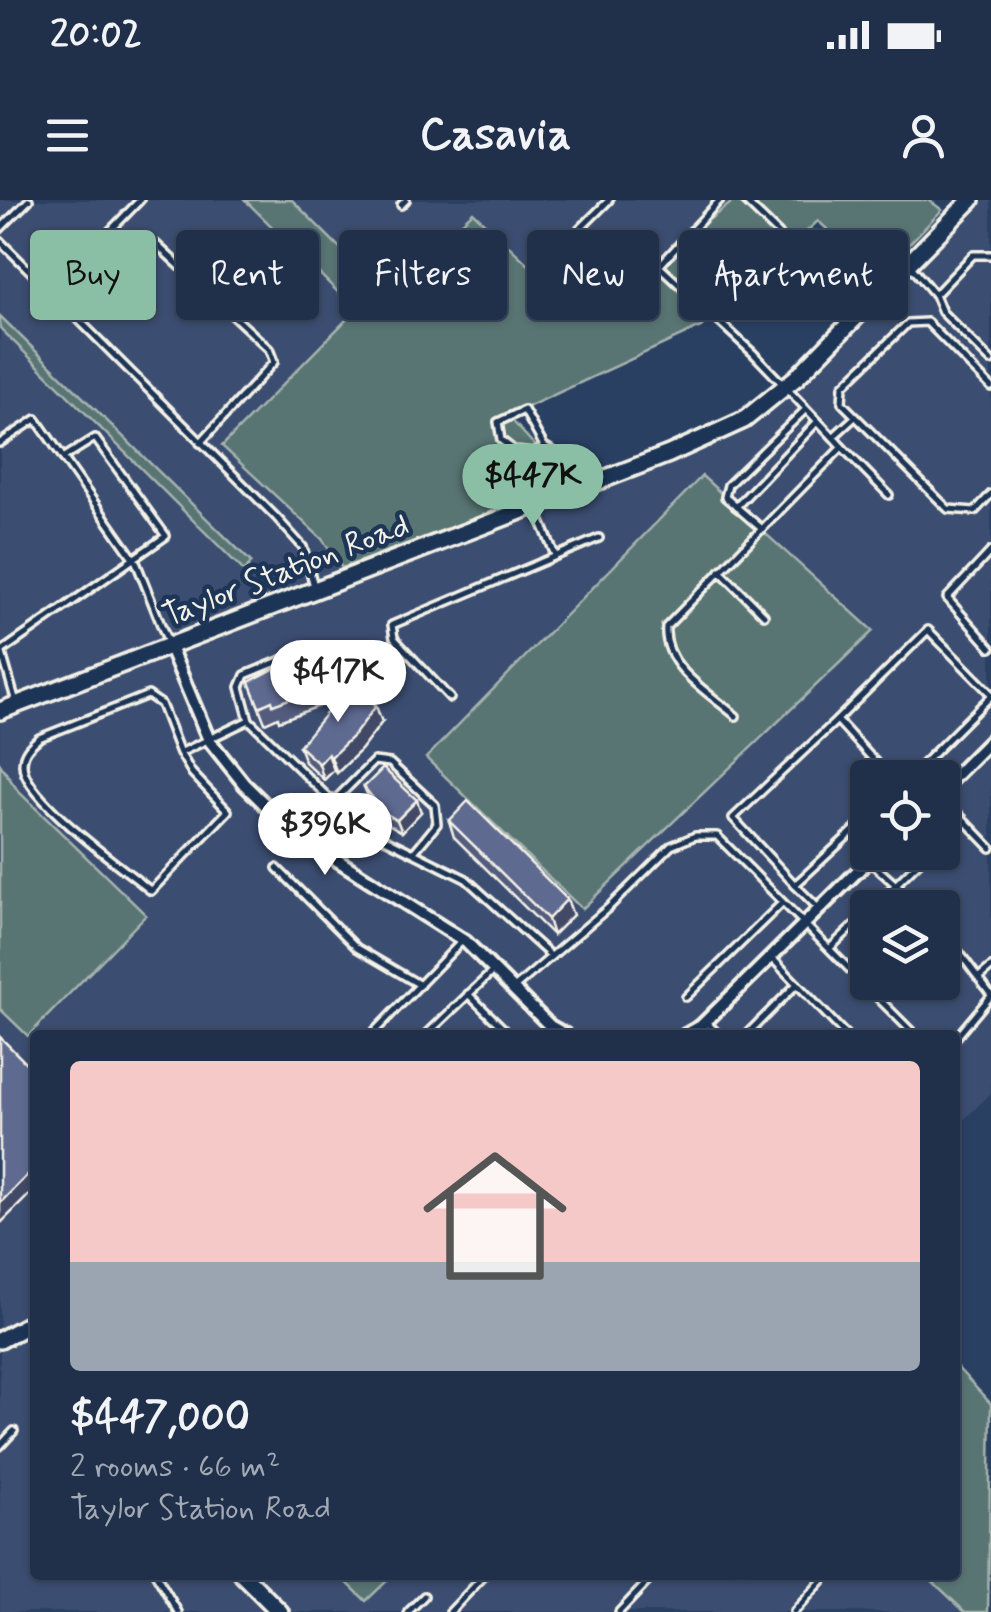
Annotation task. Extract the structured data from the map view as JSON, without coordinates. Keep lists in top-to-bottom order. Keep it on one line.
{"streets":{"main road":["Taylor Station Road"]},"page":{"status":"20:02","header":"Casavia","chip":["Buy","Rent","Filters","New","Apartment"],"price":["$447K","$417K","$396K"],"list":[{"name":"$447,000","note":"2 rooms · 66 m² · Taylor Station Road"}]}}
